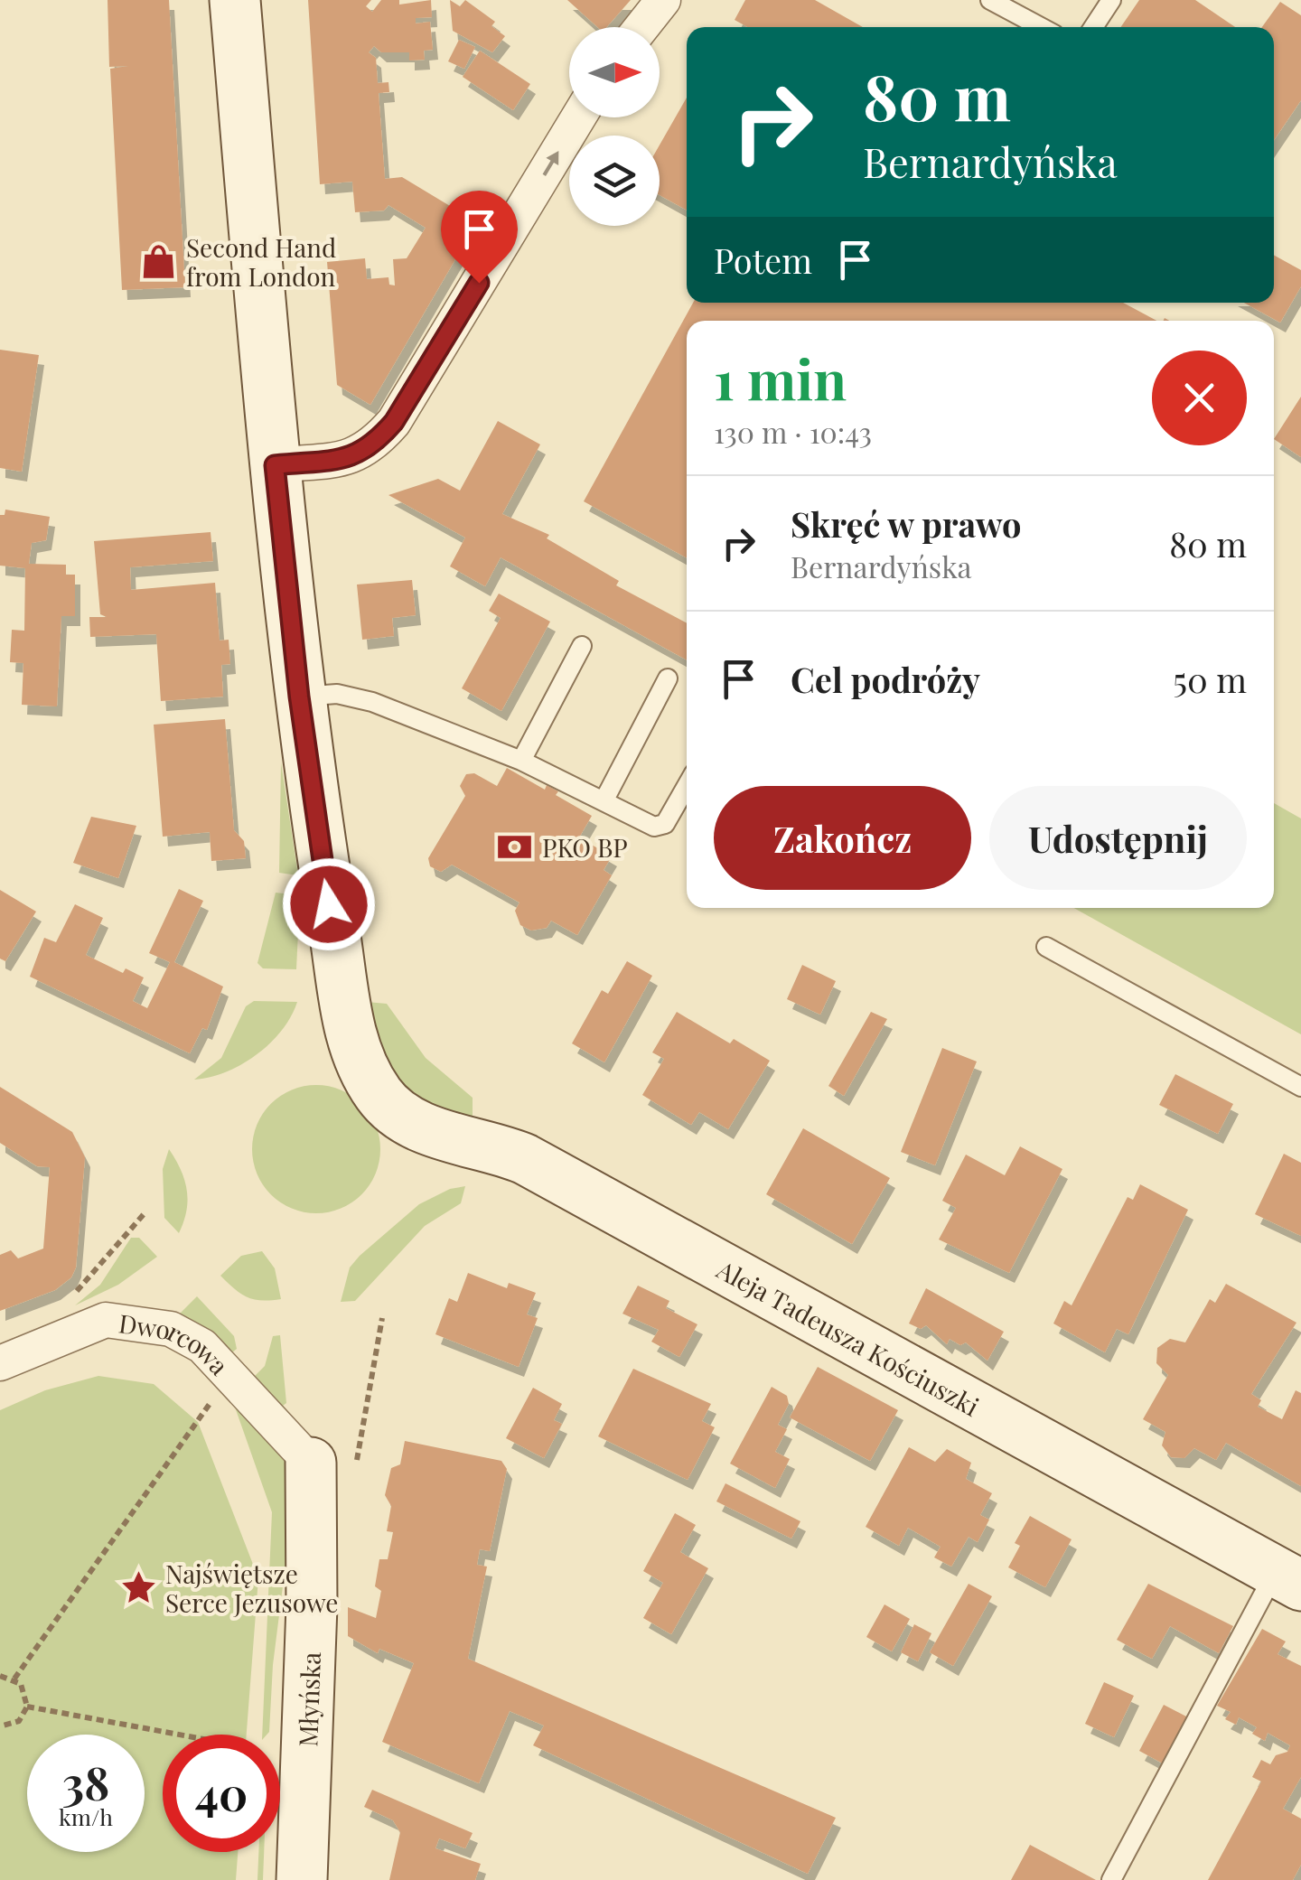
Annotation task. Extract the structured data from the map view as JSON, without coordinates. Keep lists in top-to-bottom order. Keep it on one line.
{"streets":{"street":["Aleja Tadeusza Kościuszki","Dworcowa","Młyńska"]},"crossings":[["Dworcowa","Młyńska"]],"places":{"shop":["Second Hand from London"],"bank":["PKO BP"],"place":["Najświętsze Serce Jezusowe"]},"north":"right","page":{"turn":["80 m","Bernardyńska"],"then":"Potem","heading":["1 min","130 m · 10:43"],"list":[{"name":"Skręć w prawo","note":"Bernardyńska","value":"80 m"},{"name":"Cel podróży","value":"50 m"}],"buttons":["Zakończ","Udostępnij"],"speed":"38 km/h","limit":"40"}}
